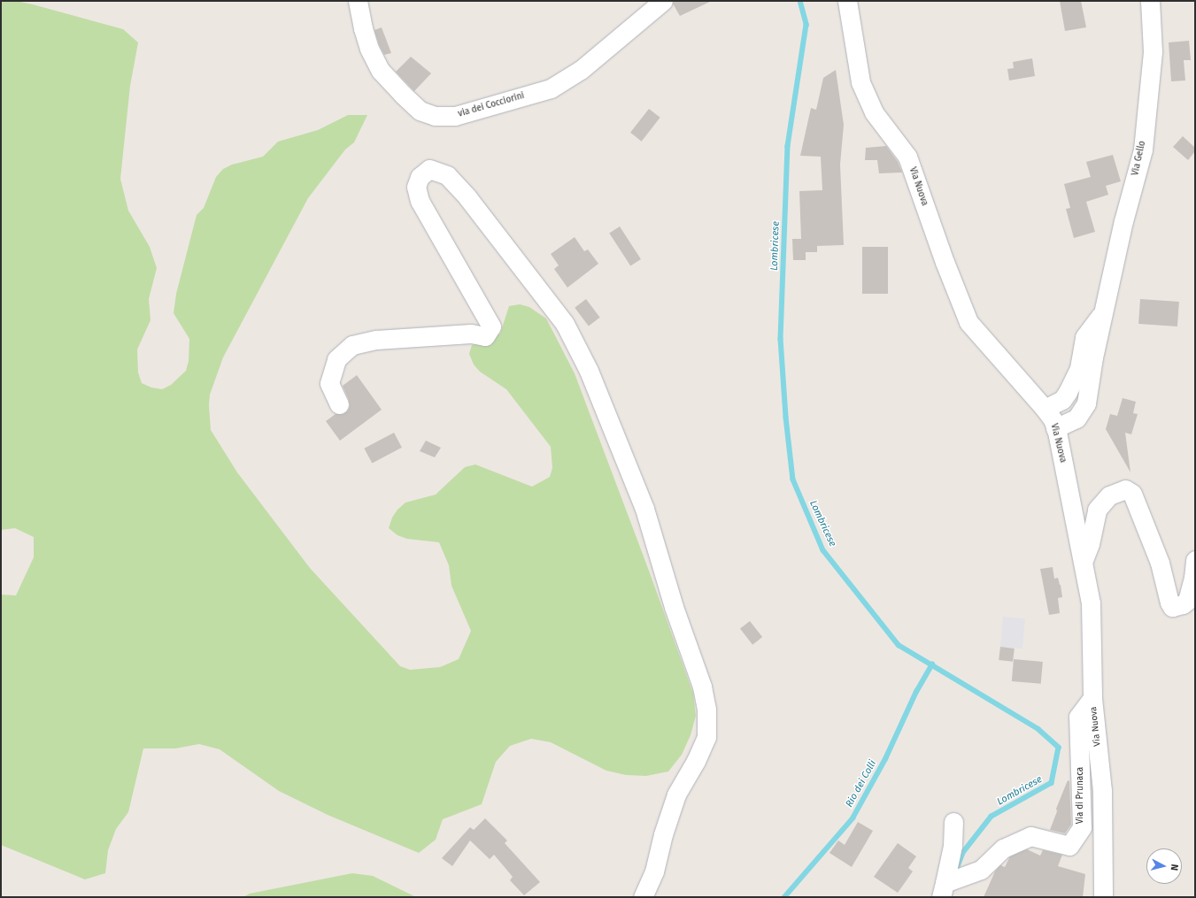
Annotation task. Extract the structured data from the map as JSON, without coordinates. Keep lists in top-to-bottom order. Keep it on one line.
{"streets":{"street":["via dei Cocciorini","Via Gello","Via Nuova","Via di Prunaca"]},"crossings":[["Via Gello","Via Nuova"],["Via Nuova","Via di Prunaca"]],"water":["Lombricese","Rio dei Colli"],"north":"right"}
